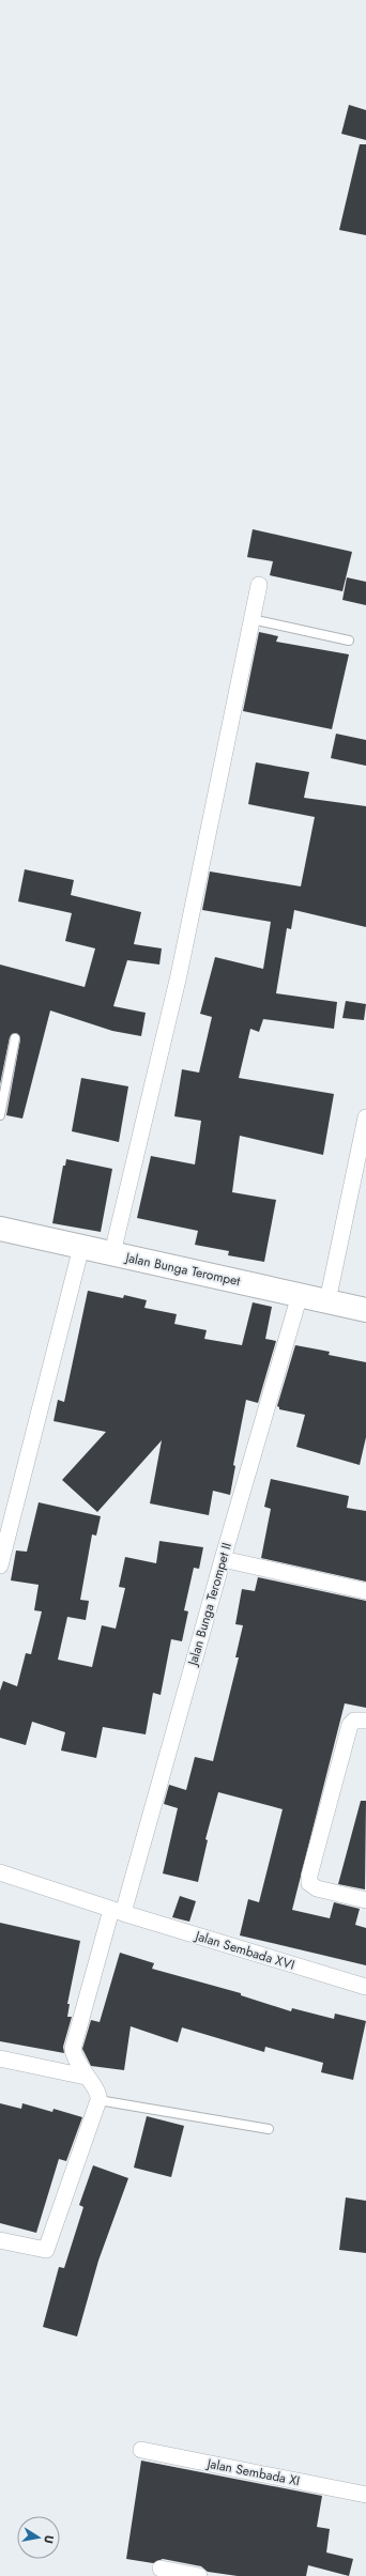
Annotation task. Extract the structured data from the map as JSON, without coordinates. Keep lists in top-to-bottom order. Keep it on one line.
{"streets":{"street":["Jalan Bunga Terompet","Jalan Bunga Terompet II","Jalan Sembada XVI","Jalan Sembada XI"]},"crossings":[["Jalan Bunga Terompet","Jalan Bunga Terompet II"],["Jalan Bunga Terompet II","Jalan Sembada XVI"]],"north":"right"}
